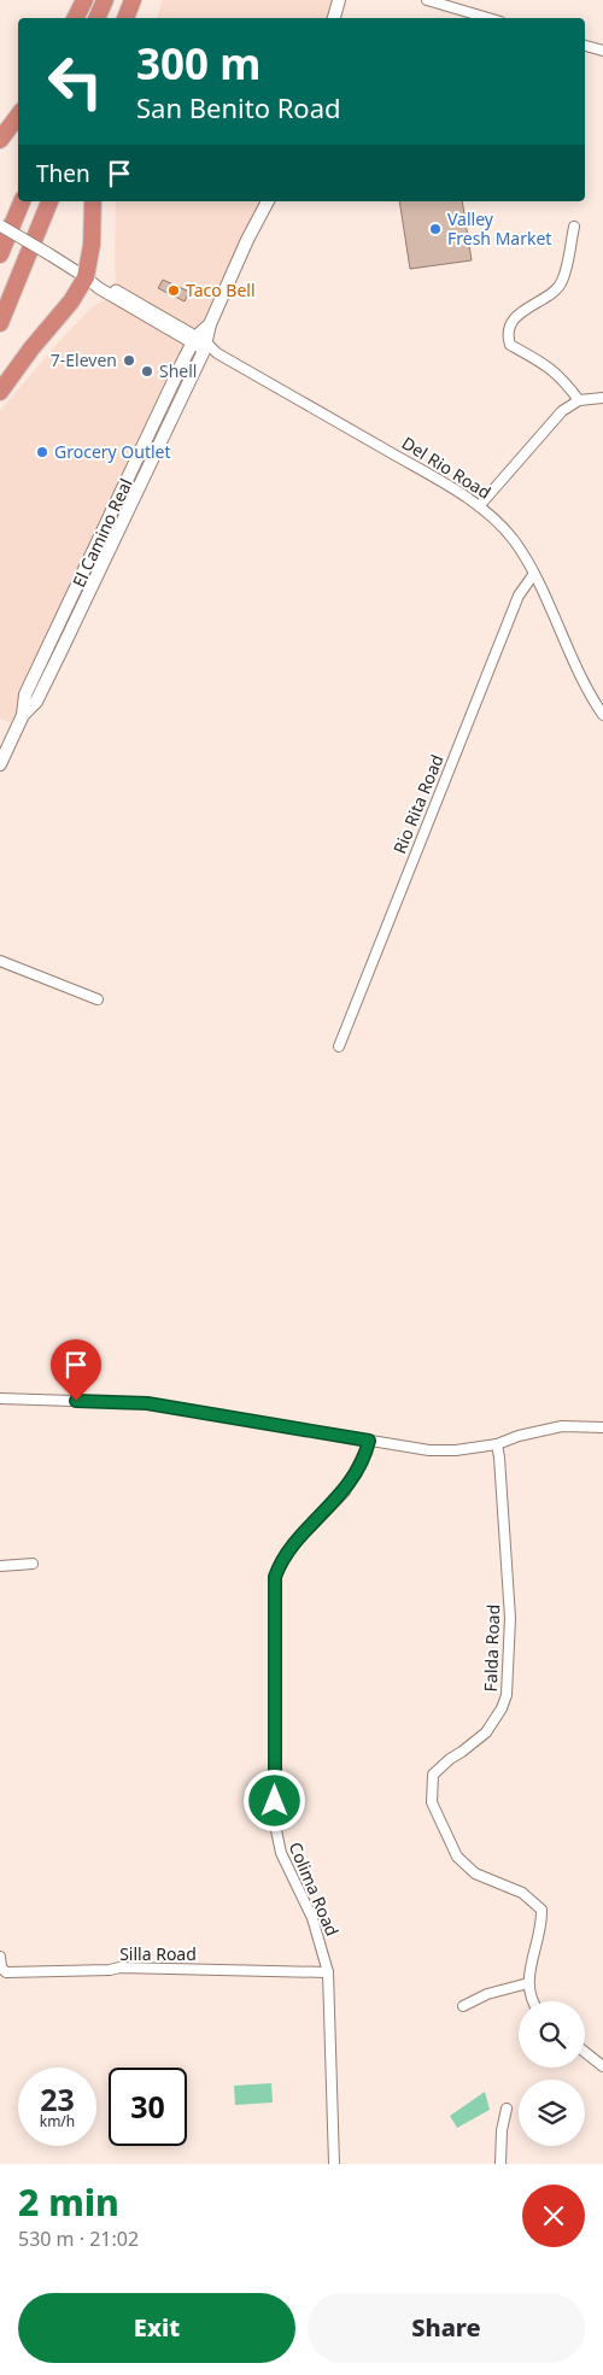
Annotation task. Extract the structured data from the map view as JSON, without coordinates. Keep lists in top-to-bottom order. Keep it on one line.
{"streets":{"main road":["El Camino Real"],"street":["Del Rio Road","Rio Rita Road","Falda Road","Colima Road","Silla Road"]},"crossings":[["Del Rio Road","El Camino Real"],["Del Rio Road","Rio Rita Road"],["Colima Road","Silla Road"]],"places":["Valley Fresh Market","Taco Bell","7-Eleven","Shell","Grocery Outlet"],"page":{"turn":["300 m","San Benito Road"],"then":"Then","speed":"23 km/h","limit":"30","heading":["2 min","530 m · 21:02"],"buttons":["Exit","Share"]}}
